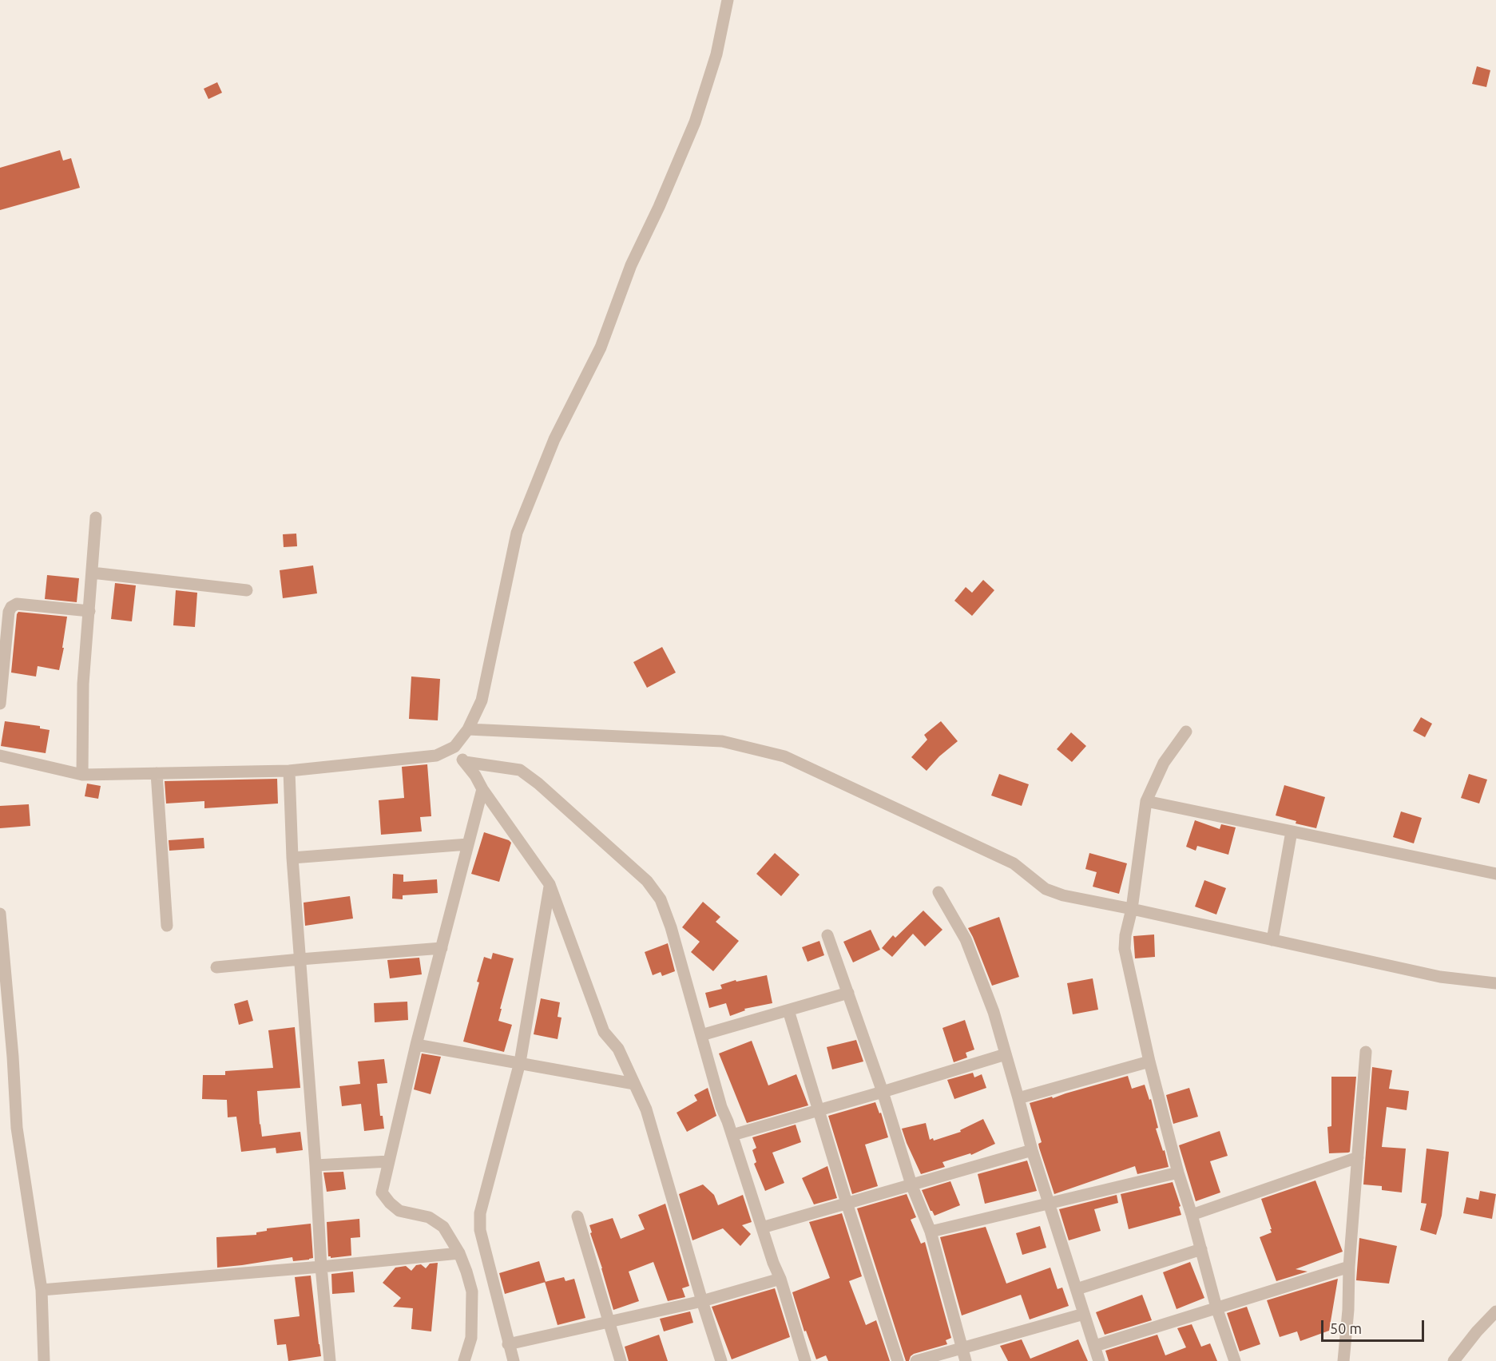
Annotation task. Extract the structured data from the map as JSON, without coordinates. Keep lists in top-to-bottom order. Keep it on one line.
{"scale_bar":"50 m"}
